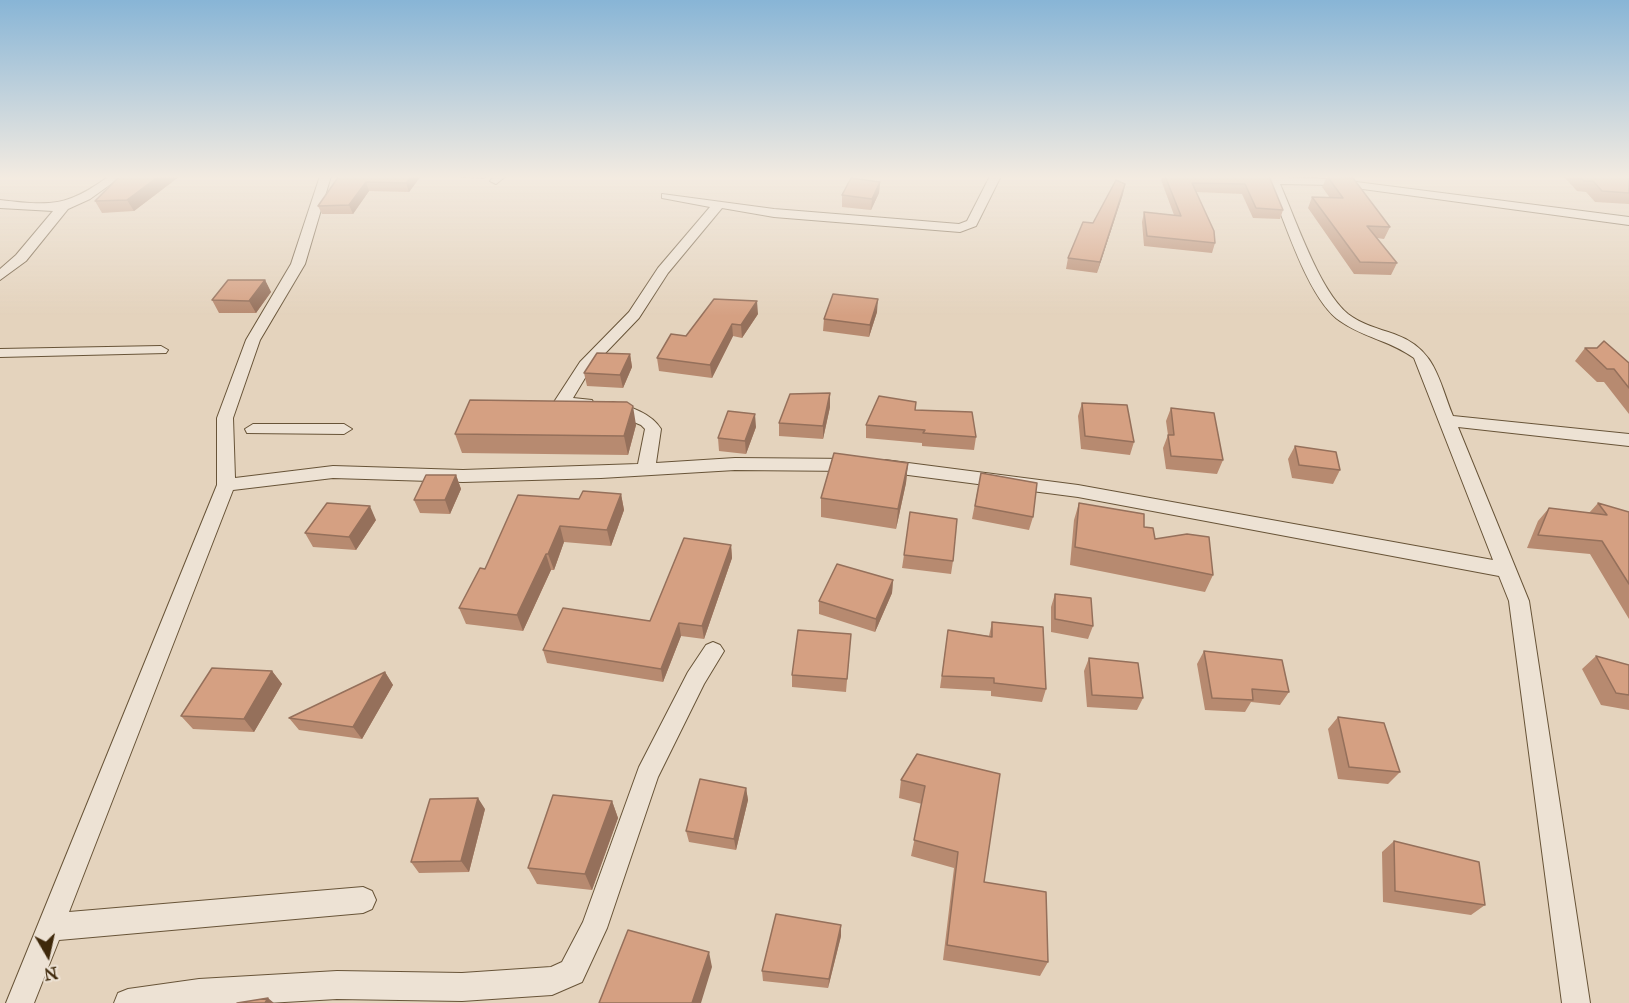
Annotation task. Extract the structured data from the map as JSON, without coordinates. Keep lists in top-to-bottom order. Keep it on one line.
{"north":"bottom"}
